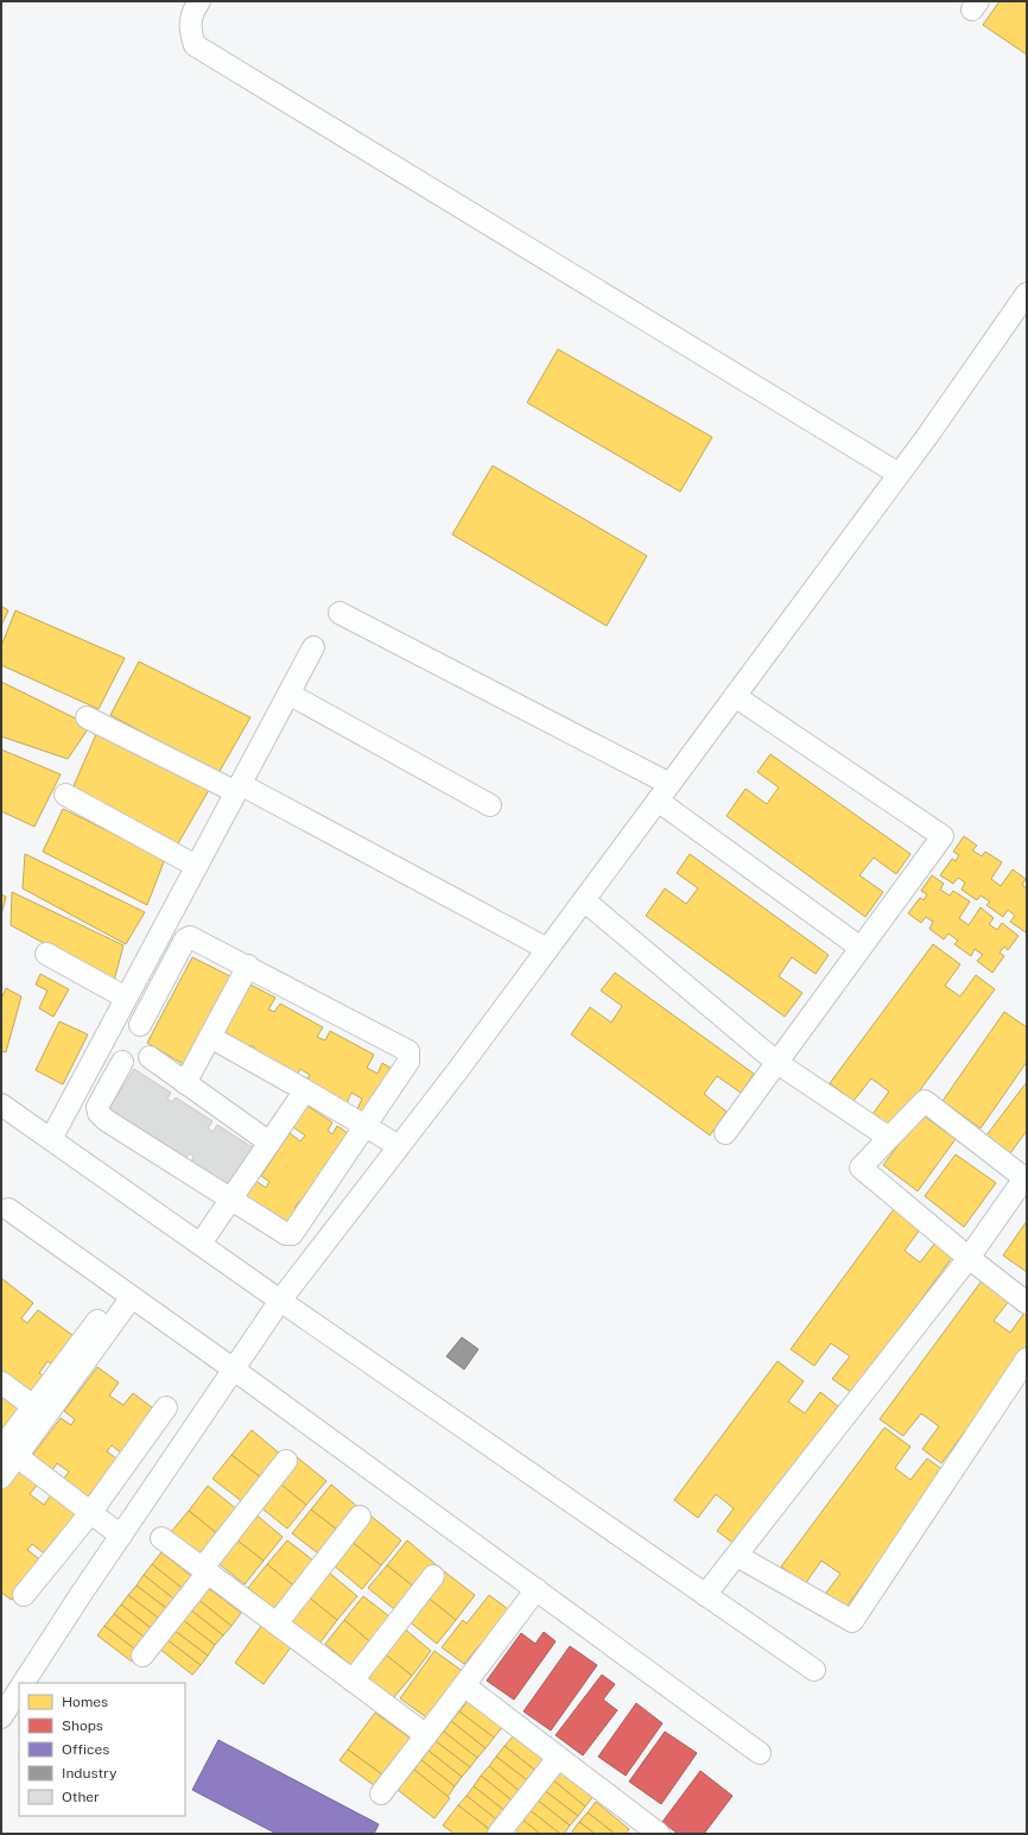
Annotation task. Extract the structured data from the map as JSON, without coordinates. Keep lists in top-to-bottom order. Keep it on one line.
{"legend":["Homes","Shops","Offices","Industry","Other"]}
